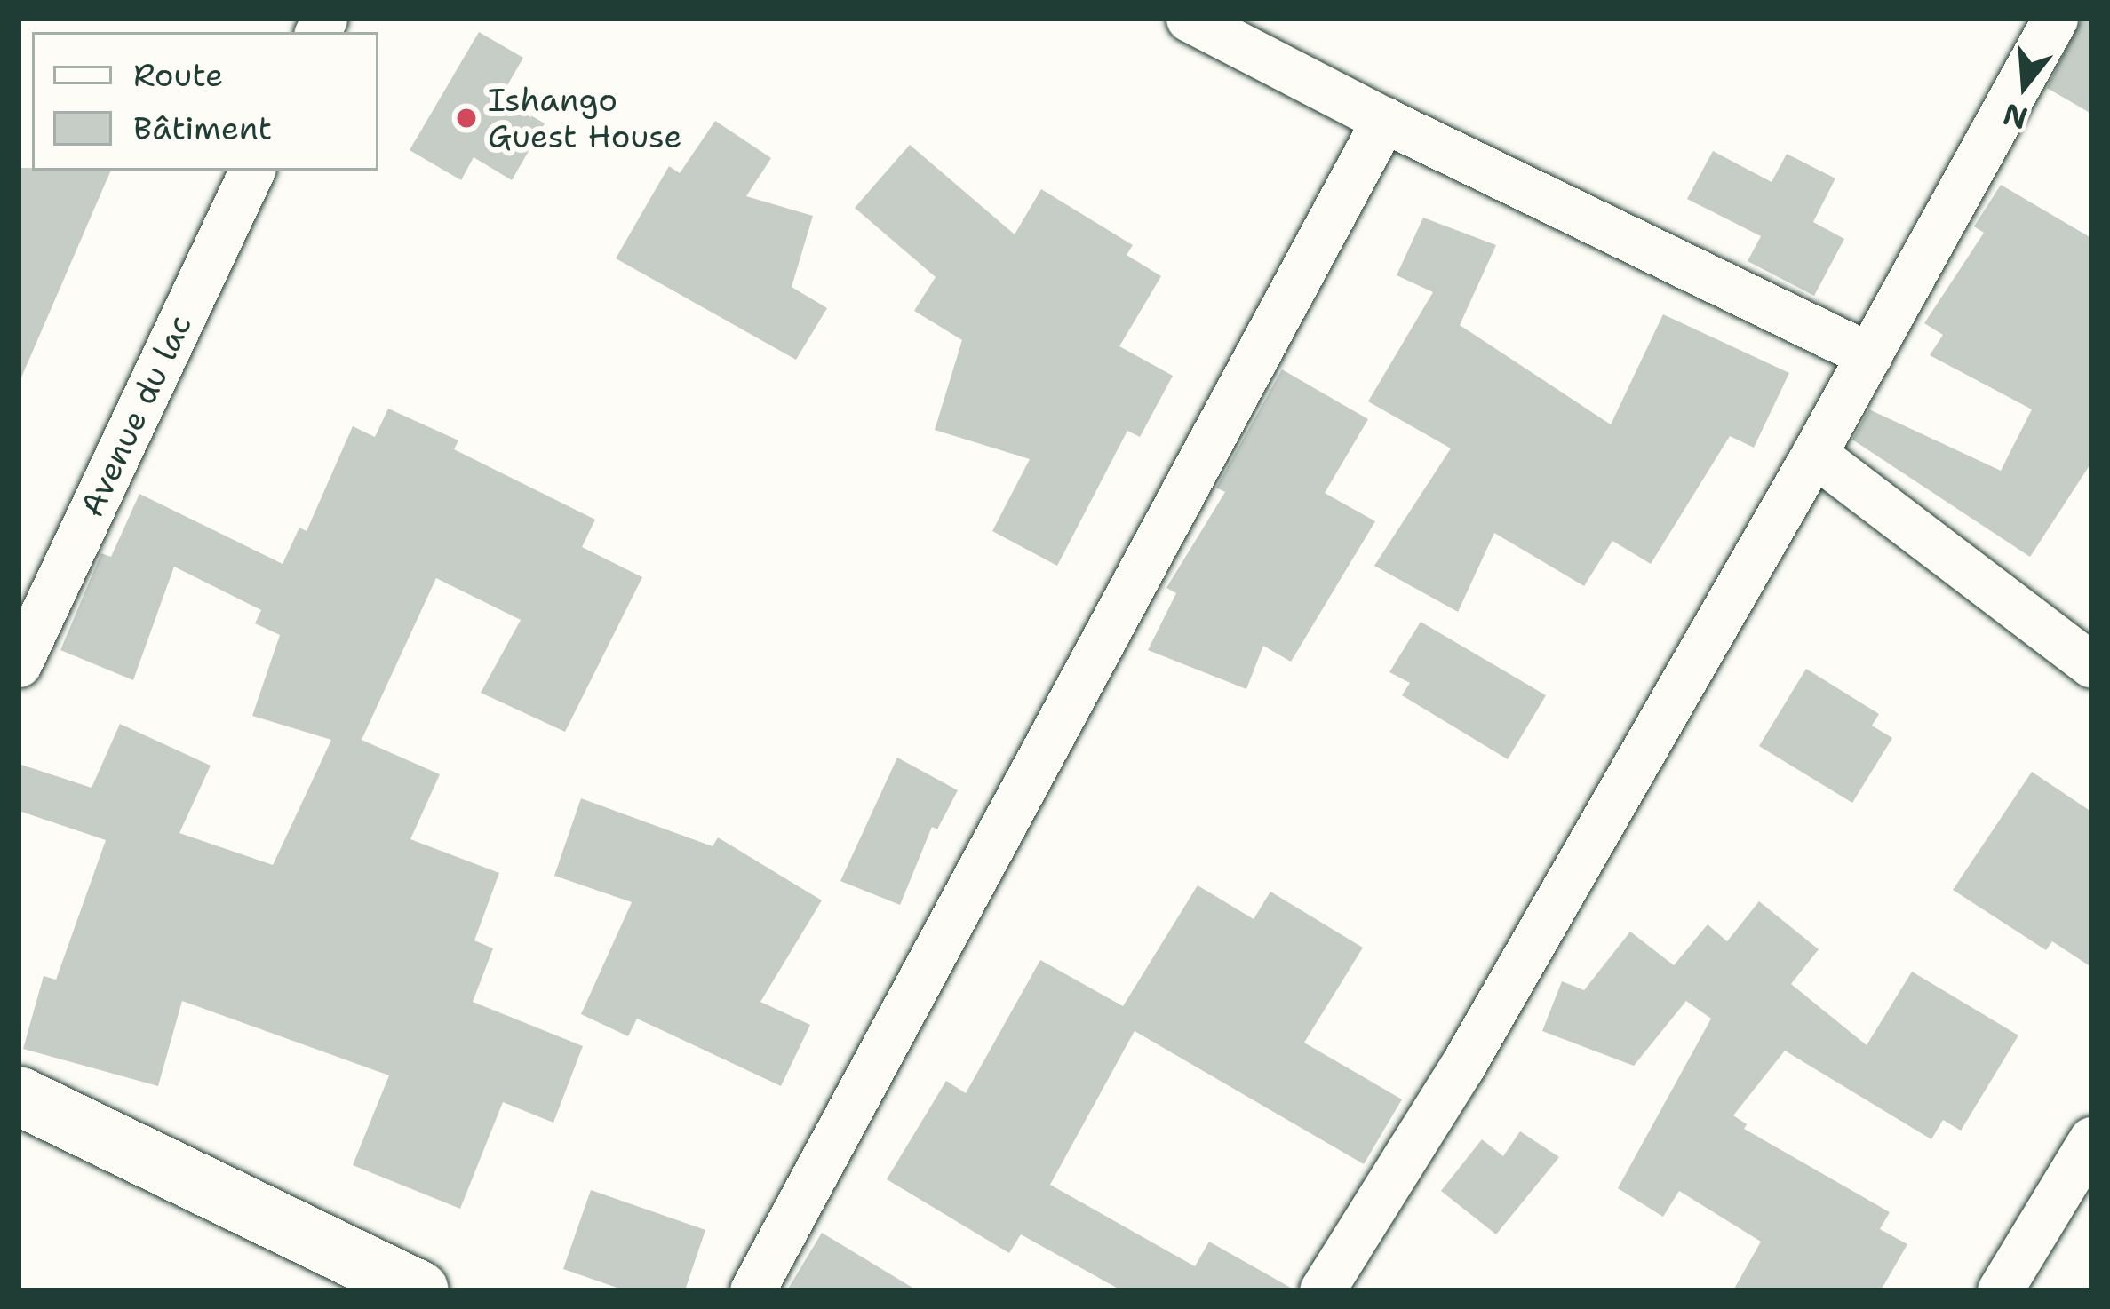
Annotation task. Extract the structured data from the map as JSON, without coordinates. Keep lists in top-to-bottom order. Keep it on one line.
{"streets":{"street":["Avenue du lac"]},"places":["Ishango Guest House"],"legend":["Route","Bâtiment"],"north":"bottom"}
